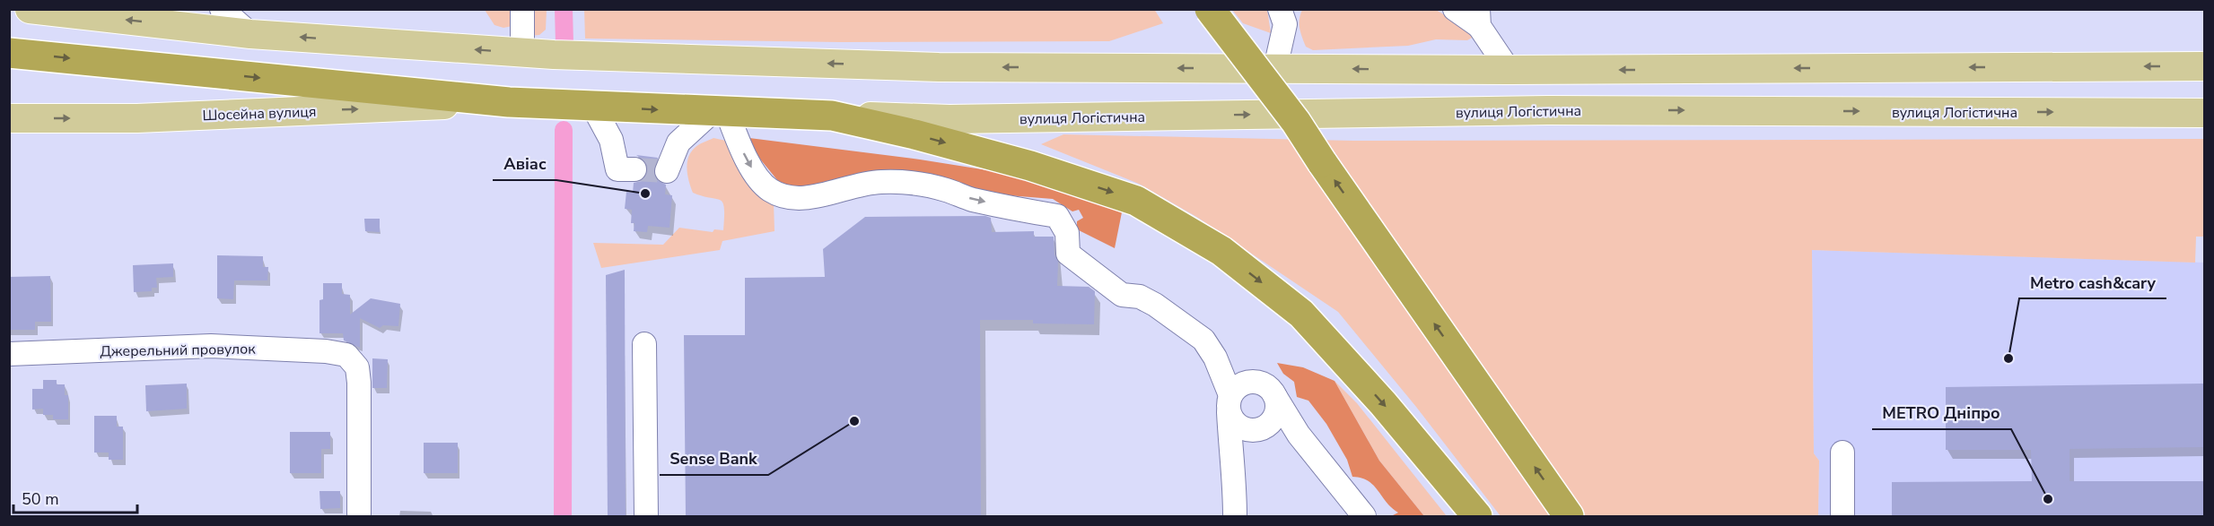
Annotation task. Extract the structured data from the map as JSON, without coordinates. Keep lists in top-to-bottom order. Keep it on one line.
{"streets":{"main road":["вулиця Логістична","Шосейна вулиця"],"street":["Джерельний провулок"]},"places":["Авіас","Metro cash&cary","Sense Bank","METRO Дніпро"],"scale_bar":"50 m"}
